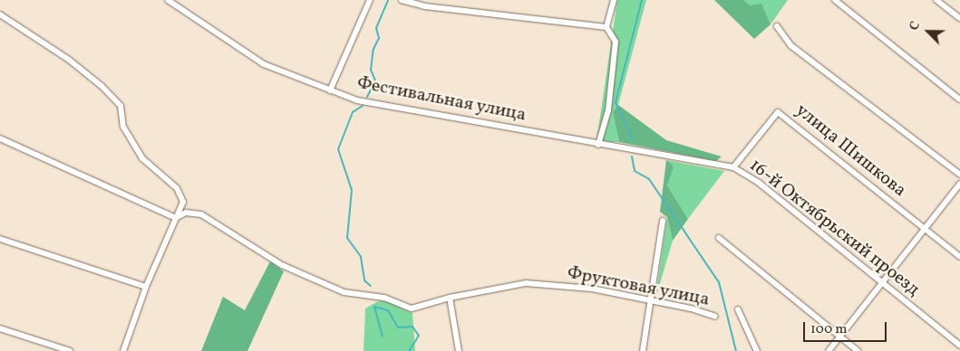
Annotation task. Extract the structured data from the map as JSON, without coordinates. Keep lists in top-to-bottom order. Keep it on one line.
{"streets":{"street":["Фестивальная улица","улица Шишкова","16-й Октябрьский проезд","Фруктовая улица"]},"crossings":[["Фестивальная улица","улица Шишкова"],["Фестивальная улица","16-й Октябрьский проезд"],["улица Шишкова","16-й Октябрьский проезд"]],"scale_bar":"100 m","north":"top left"}
